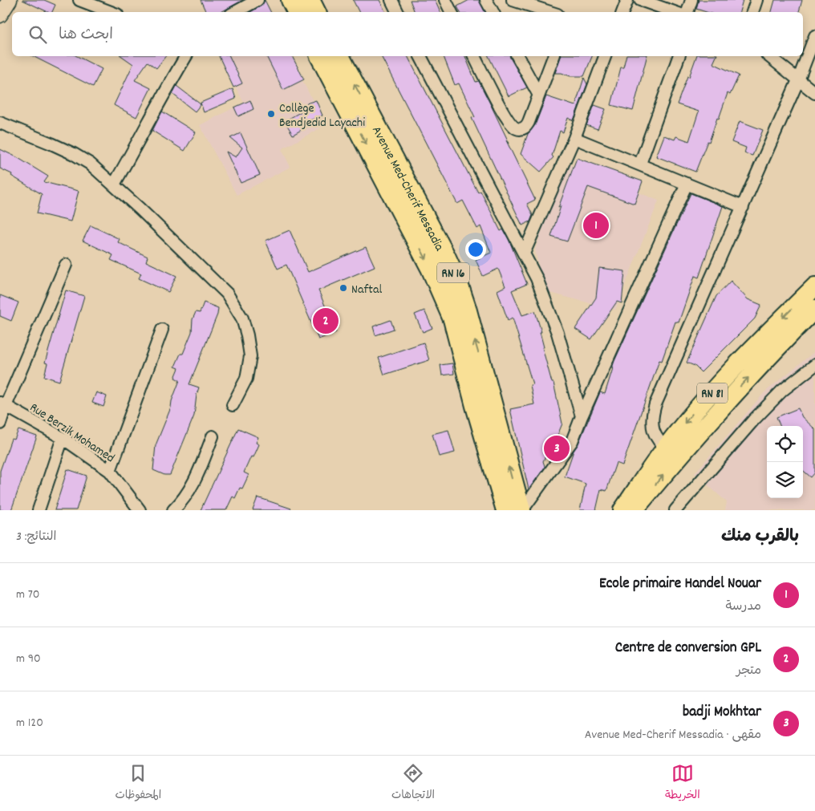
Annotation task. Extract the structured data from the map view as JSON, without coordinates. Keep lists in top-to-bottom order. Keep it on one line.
{"streets":{"highway":["Avenue Med-Cherif Messadia","RN 16"],"main road":["RN 81"],"street":["Rue Berzik Mohamed"]},"crossings":[["Avenue Med-Cherif Messadia","RN 16"]],"places":["Collège Bendjedid Layachi","Naftal"],"page":{"search":"ابحث هنا","pins":["1","2","3"],"heading":["بالقرب منك","النتائج: 3"],"list":[{"mark":"1","name":"Ecole primaire Handel Nouar","note":"مدرسة","value":"70 m"},{"mark":"2","name":"Centre de conversion GPL","note":"متجر","value":"90 m"},{"mark":"3","name":"badji Mokhtar","note":"مقهى · Avenue Med-Cherif Messadia","value":"120 m"}],"nav":["الخريطة","الاتجاهات","المحفوظات"]}}
